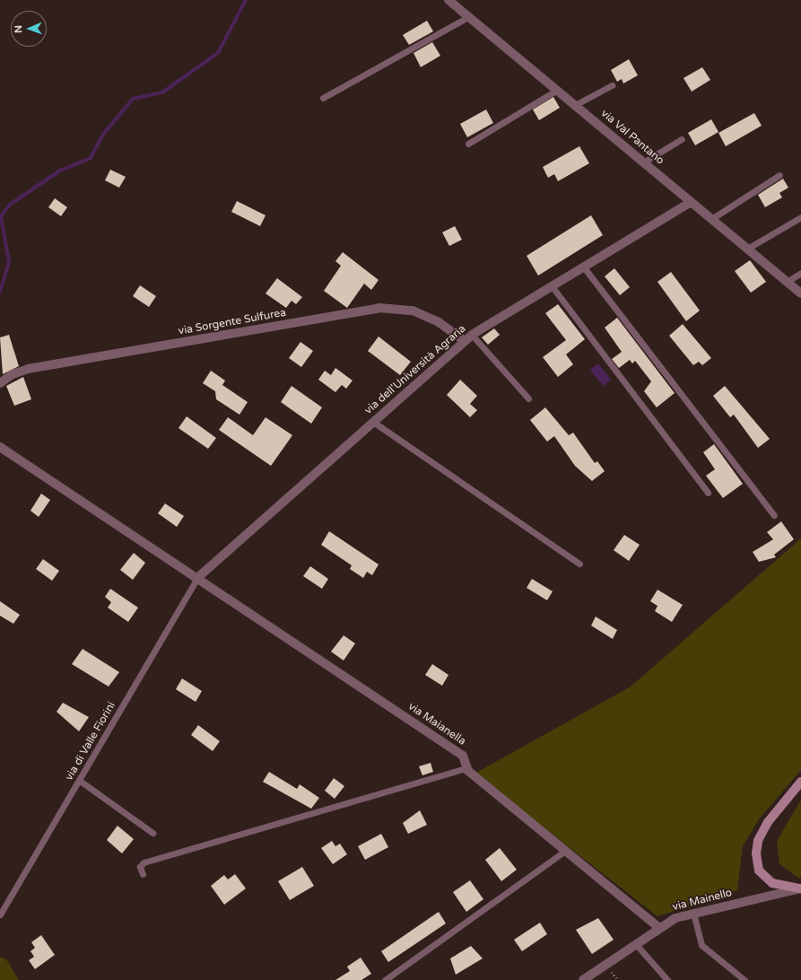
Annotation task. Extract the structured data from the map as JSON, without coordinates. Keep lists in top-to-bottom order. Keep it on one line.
{"streets":{"street":["via Val Pantano","via Sorgente Sulfurea","via dell'Università Agraria","via Maianella","via Mainello"],"lane":["via di Valle Fiorini"]},"crossings":[["via Val Pantano","via dell'Università Agraria"],["via Sorgente Sulfurea","via dell'Università Agraria"],["via dell'Università Agraria","via Maianella"],["via dell'Università Agraria","via di Valle Fiorini"],["via Maianella","via di Valle Fiorini"],["via Maianella","via Mainello"]],"north":"left"}
